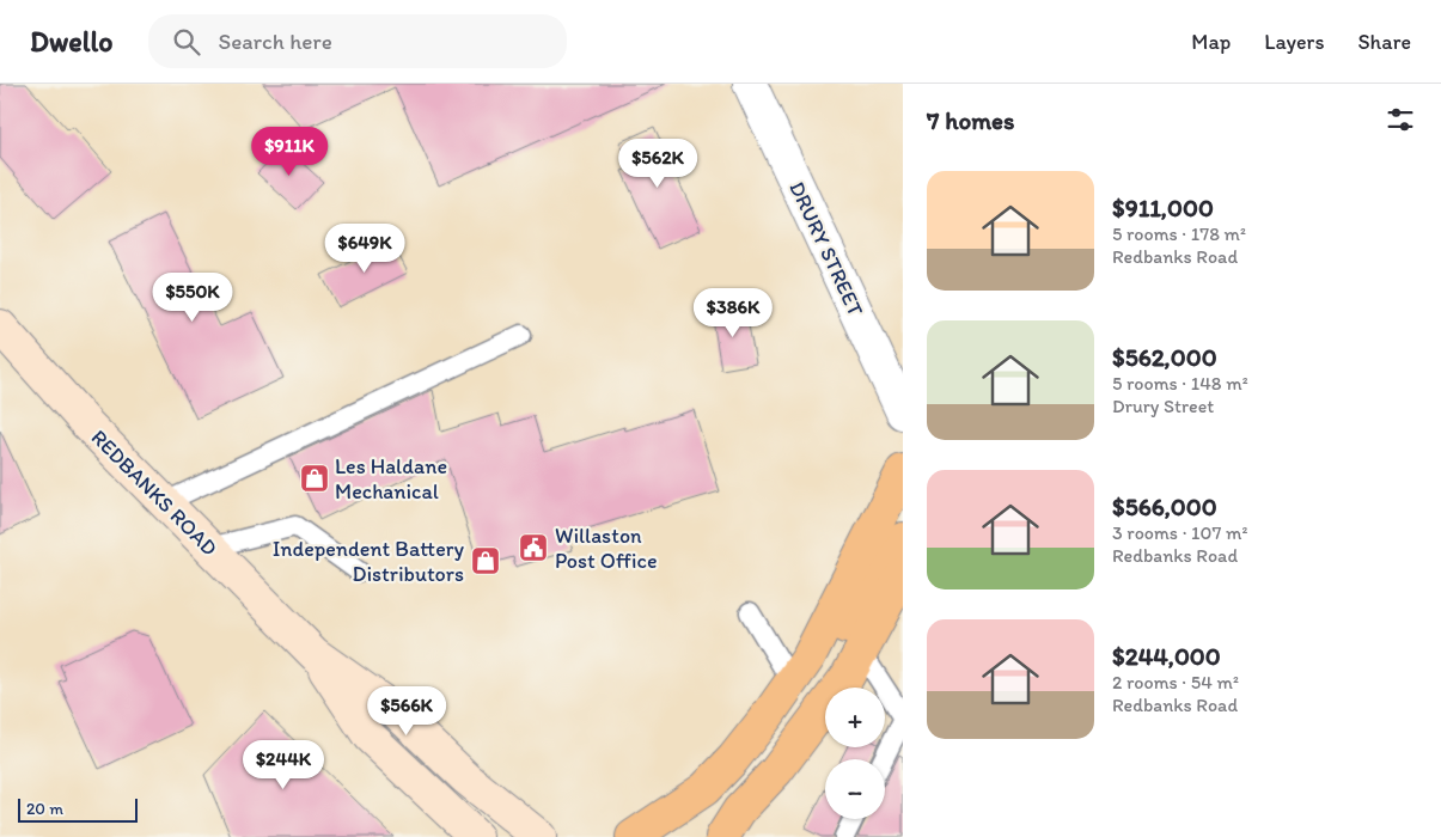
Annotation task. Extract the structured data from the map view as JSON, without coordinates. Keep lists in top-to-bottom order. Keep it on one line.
{"streets":{"main road":["REDBANKS ROAD"],"street":["DRURY STREET"]},"places":{"shop":["Les Haldane Mechanical","Independent Battery Distributors"],"public building":["Willaston Post Office"]},"scale_bar":"20 m","page":{"header":"Dwello","search":"Search here","nav":["Map","Layers","Share"],"heading":"7 homes","price":["$911K","$562K","$649K","$550K","$386K","$566K","$244K"],"list":[{"name":"$911,000","note":"5 rooms · 178 m² · Redbanks Road"},{"name":"$562,000","note":"5 rooms · 148 m² · Drury Street"},{"name":"$566,000","note":"3 rooms · 107 m² · Redbanks Road"},{"name":"$244,000","note":"2 rooms · 54 m² · Redbanks Road"}],"map_buttons":["+","−"],"scale":"20 m"}}
